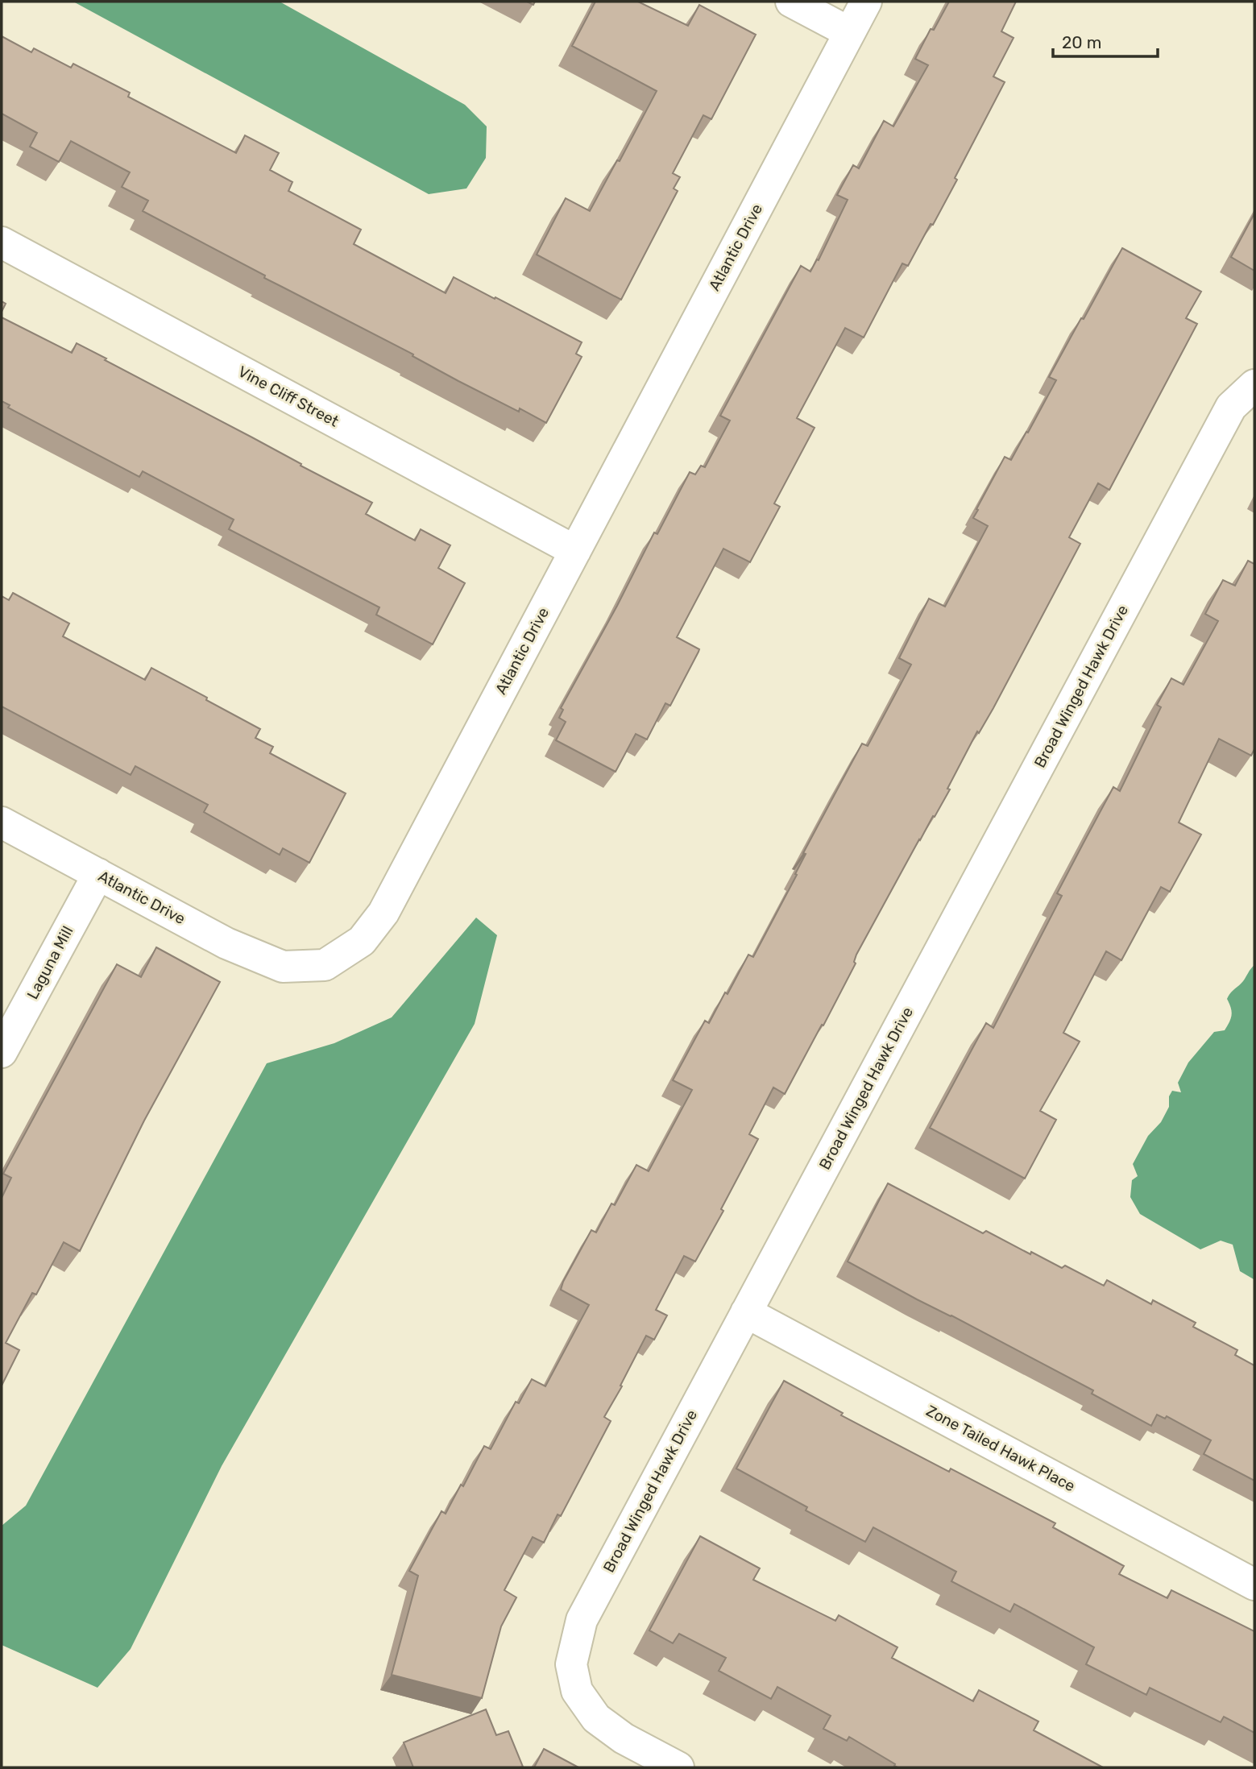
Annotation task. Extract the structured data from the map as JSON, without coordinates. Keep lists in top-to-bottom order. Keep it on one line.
{"streets":{"street":["Atlantic Drive","Vine Cliff Street","Broad Winged Hawk Drive","Laguna Mill","Zone Tailed Hawk Place"]},"crossings":[["Atlantic Drive","Vine Cliff Street"],["Atlantic Drive","Laguna Mill"],["Broad Winged Hawk Drive","Zone Tailed Hawk Place"]],"scale_bar":"20 m"}
